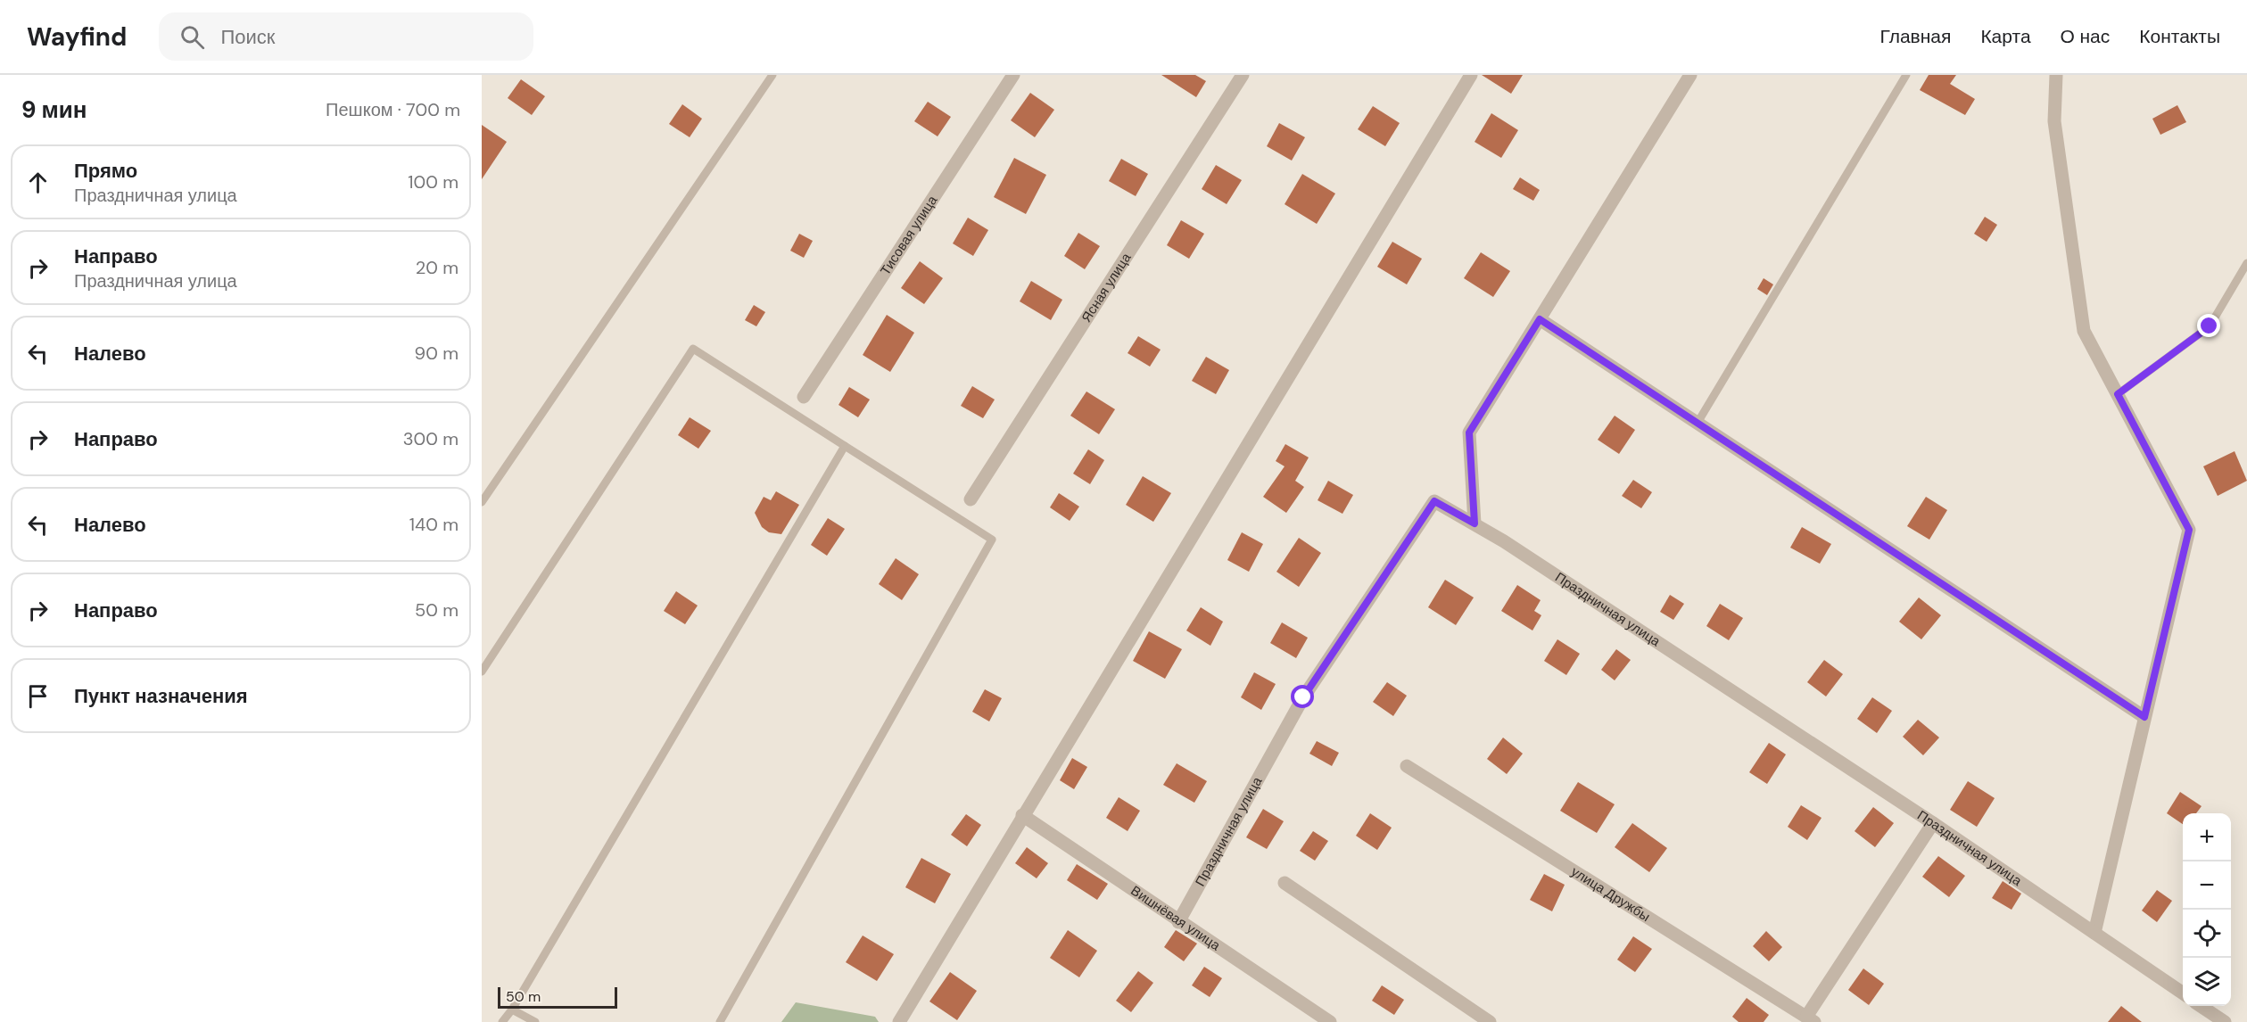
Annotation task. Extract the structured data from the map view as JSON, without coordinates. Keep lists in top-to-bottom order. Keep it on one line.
{"streets":{"street":["Тисовая улица","Ясная улица","Праздничная улица","улица Дружбы","Вишнёвая улица"]},"crossings":[["Праздничная улица","Вишнёвая улица"]],"scale_bar":"50 m","page":{"header":"Wayfind","search":"Поиск","nav":["Главная","Карта","О нас","Контакты"],"heading":["9 мин","Пешком · 700 m"],"list":[["Прямо","Праздничная улица","100 m"],["Направо","Праздничная улица","20 m"],["Налево","90 m"],["Направо","300 m"],["Налево","140 m"],["Направо","50 m"],"Пункт назначения"],"map_buttons":["+","−"],"scale":"50 m"}}
